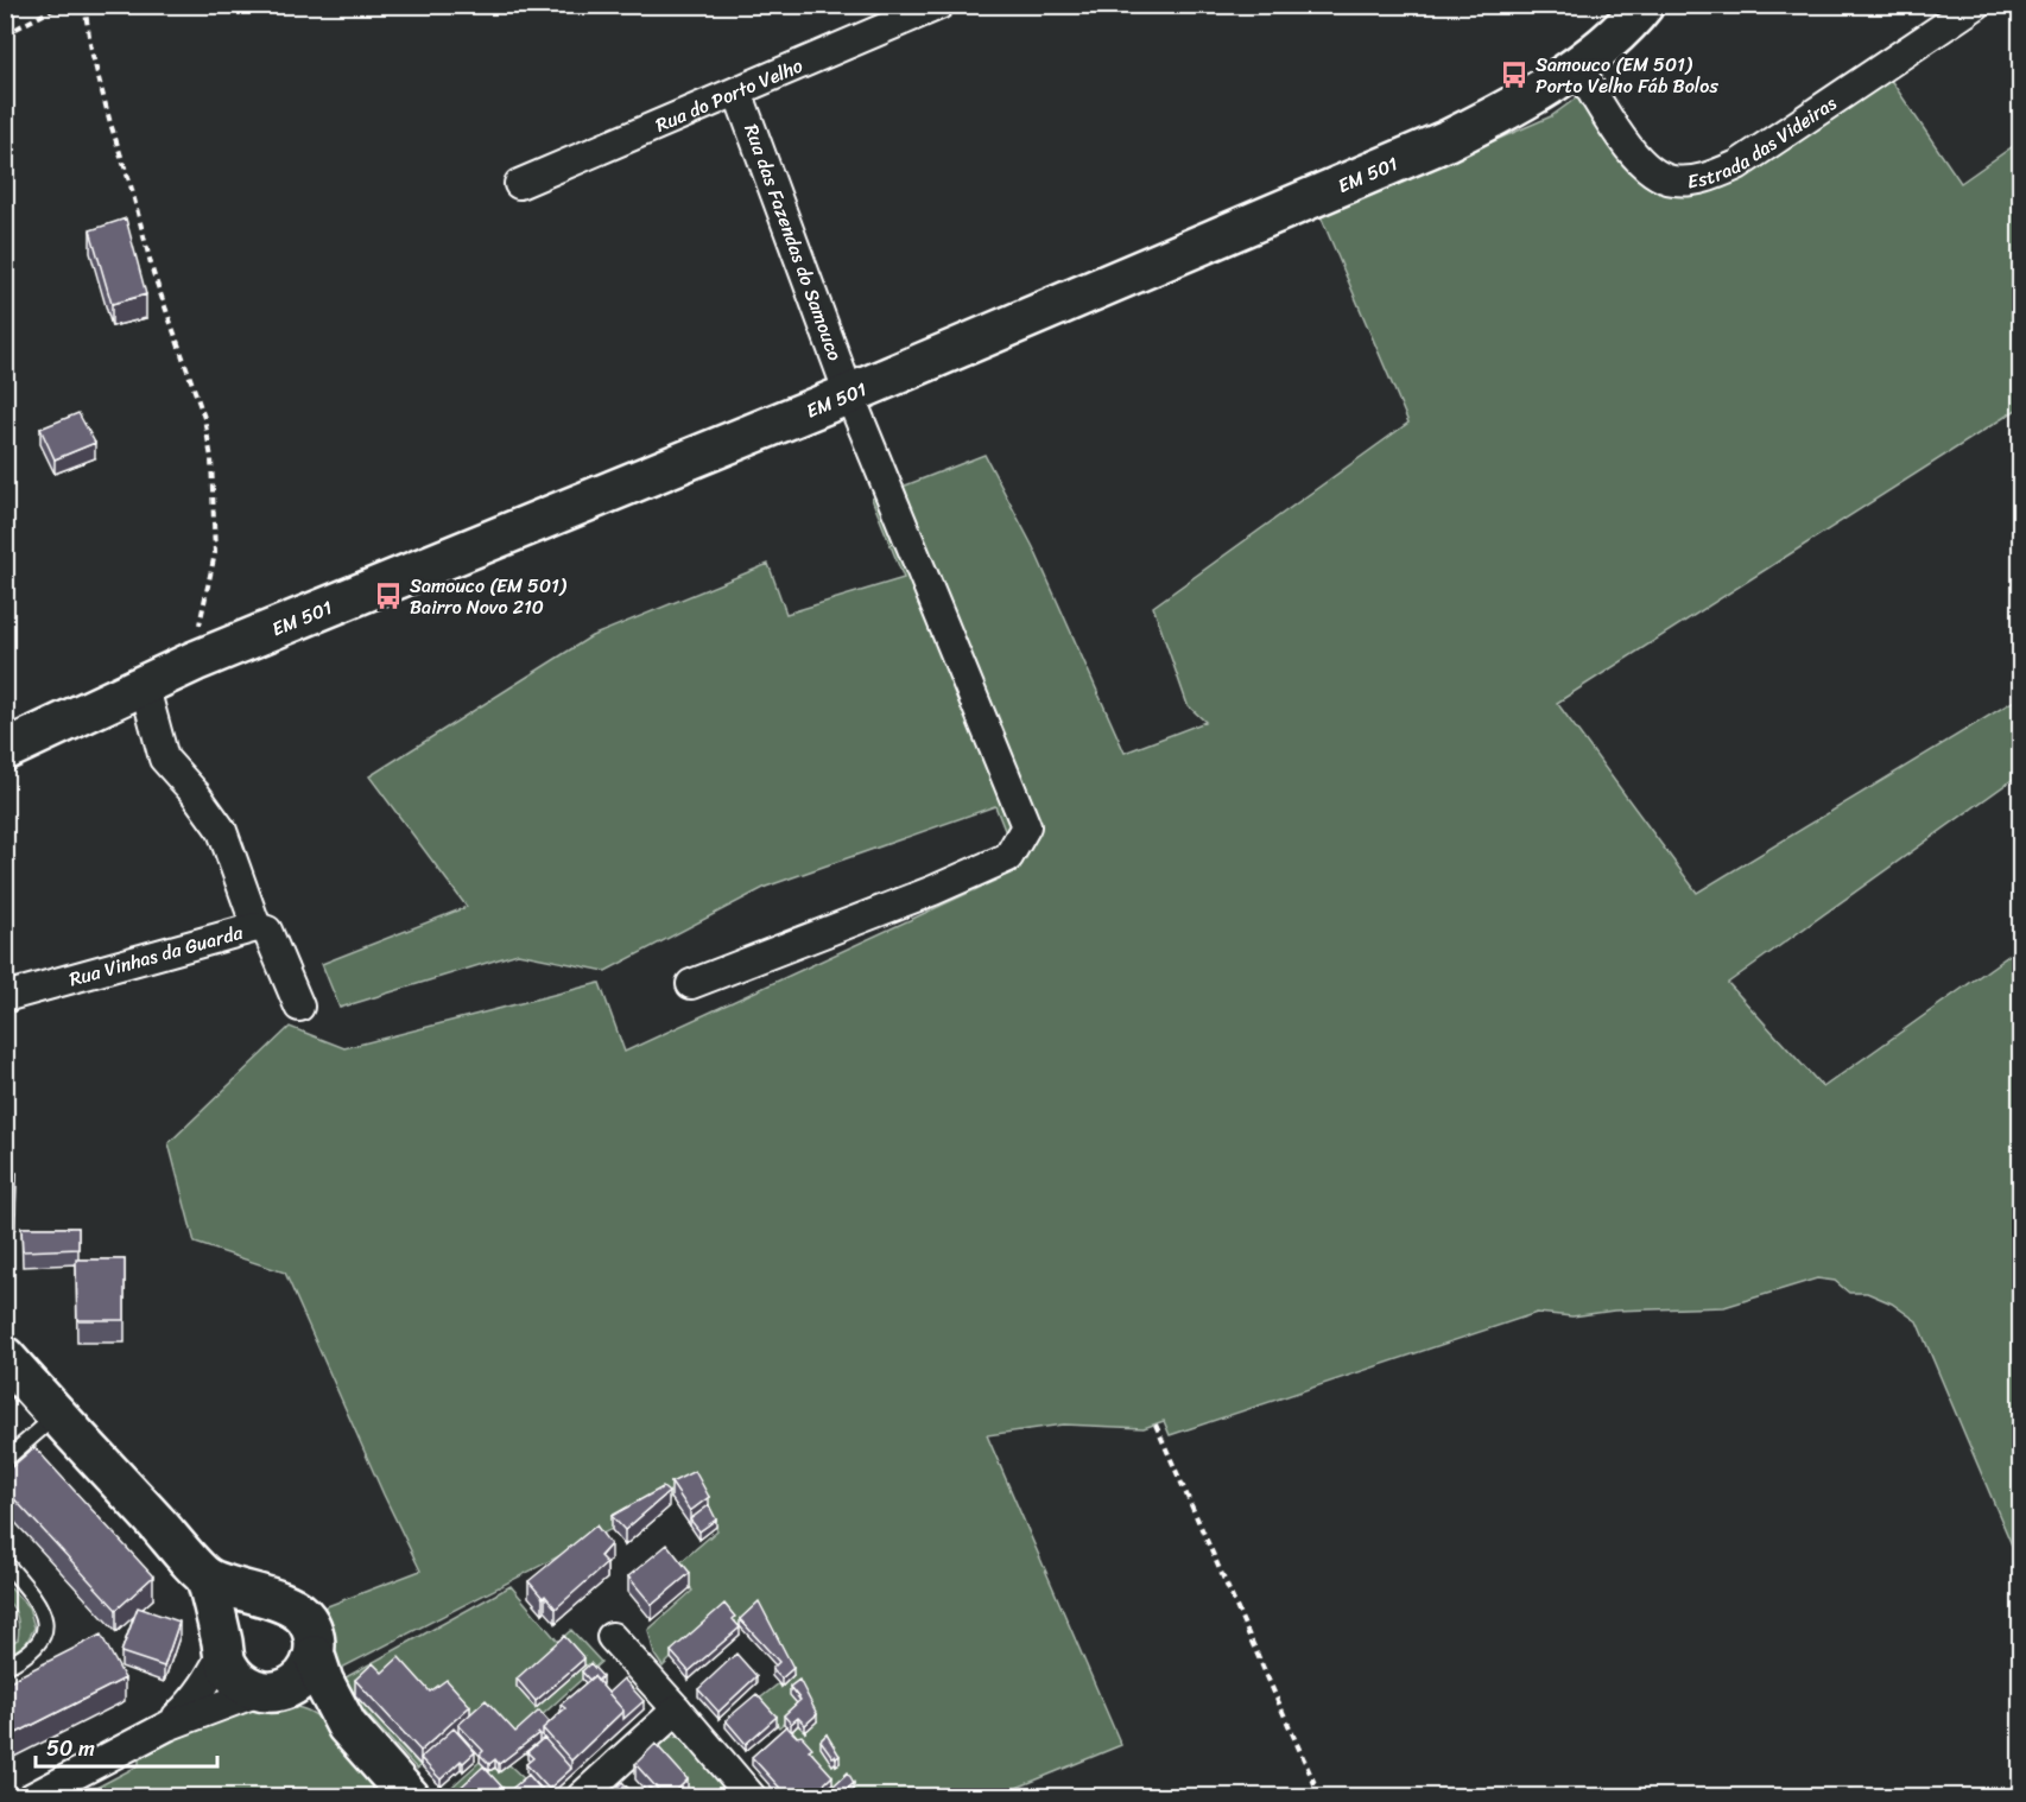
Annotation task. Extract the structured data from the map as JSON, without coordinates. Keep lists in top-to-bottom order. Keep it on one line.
{"streets":{"main road":["EM 501"],"street":["Rua do Porto Velho","Estrada das Videiras","Rua das Fazendas do Samouco","Rua Vinhas da Guarda"]},"crossings":[["Rua do Porto Velho","Rua das Fazendas do Samouco"],["Estrada das Videiras","EM 501"],["EM 501","Rua das Fazendas do Samouco"]],"places":{"bus stop":["Samouco (EM 501) Porto Velho Fáb Bolos","Samouco (EM 501) Bairro Novo 210"]},"scale_bar":"50 m"}
